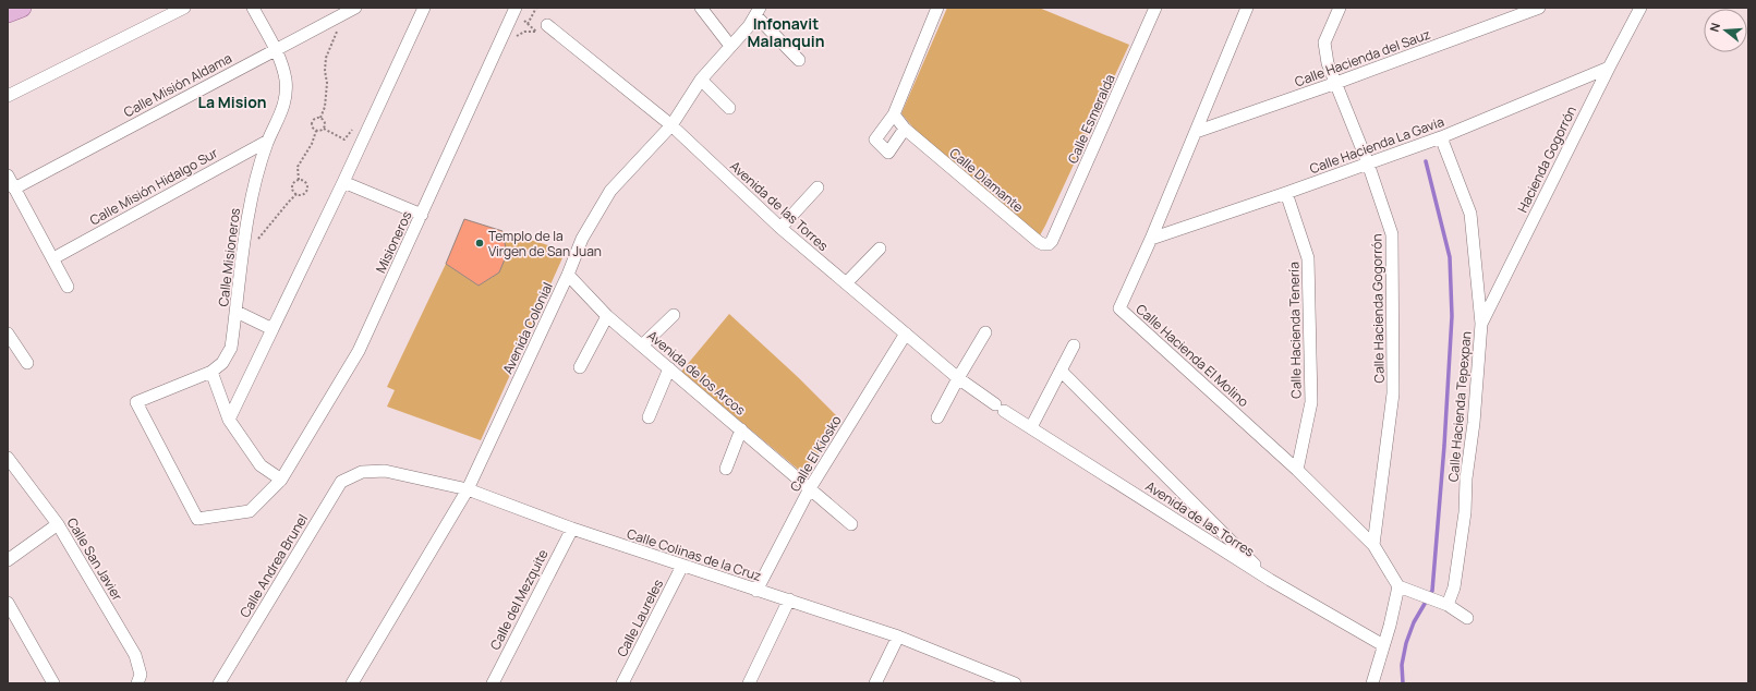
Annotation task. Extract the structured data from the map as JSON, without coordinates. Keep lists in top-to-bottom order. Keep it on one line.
{"streets":{"street":["Calle Hacienda del Sauz","Calle Misión Aldama","Calle Esmeralda","Calle Hacienda La Gavia","Hacienda Gogorrón","Calle Diamante","Calle Misión Hidalgo Sur","Avenida de las Torres","Misioneros","Calle Misioneros","Calle Hacienda Gogorrón","Avenida Colonial","Calle Hacienda Tenería","Calle Hacienda El Molino","Avenida de los Arcos","Calle Hacienda Tepexpan","Calle El Kiosko","Calle Colinas de la Cruz","Calle San Javier","Calle Andrea Brunel","Calle del Mezquite","Calle Laureles"]},"crossings":[["Calle Hacienda del Sauz","Calle Hacienda Gogorrón"],["Calle Hacienda del Sauz","Calle Hacienda El Molino"],["Calle Misión Aldama","Calle Misioneros"],["Calle Esmeralda","Calle Diamante"],["Calle Hacienda La Gavia","Hacienda Gogorrón"],["Calle Hacienda La Gavia","Calle Hacienda Gogorrón"],["Calle Hacienda La Gavia","Calle Hacienda Tenería"],["Calle Hacienda La Gavia","Calle Hacienda El Molino"],["Calle Hacienda La Gavia","Calle Hacienda Tepexpan"],["Hacienda Gogorrón","Calle Hacienda Tepexpan"],["Calle Misión Hidalgo Sur","Calle Misioneros"],["Avenida de las Torres","Avenida Colonial"],["Avenida de las Torres","Calle El Kiosko"],["Misioneros","Calle Misioneros"],["Calle Hacienda Gogorrón","Calle Hacienda El Molino"],["Avenida Colonial","Avenida de los Arcos"],["Avenida Colonial","Calle Colinas de la Cruz"],["Calle Hacienda Tenería","Calle Hacienda El Molino"],["Avenida de los Arcos","Calle El Kiosko"],["Calle El Kiosko","Calle Colinas de la Cruz"],["Calle Colinas de la Cruz","Calle Andrea Brunel"],["Calle Colinas de la Cruz","Calle del Mezquite"],["Calle Colinas de la Cruz","Calle Laureles"]],"districts":["Infonavit Malanquin","La Mision"],"places":["Templo de la Virgen de San Juan"],"north":"left"}
